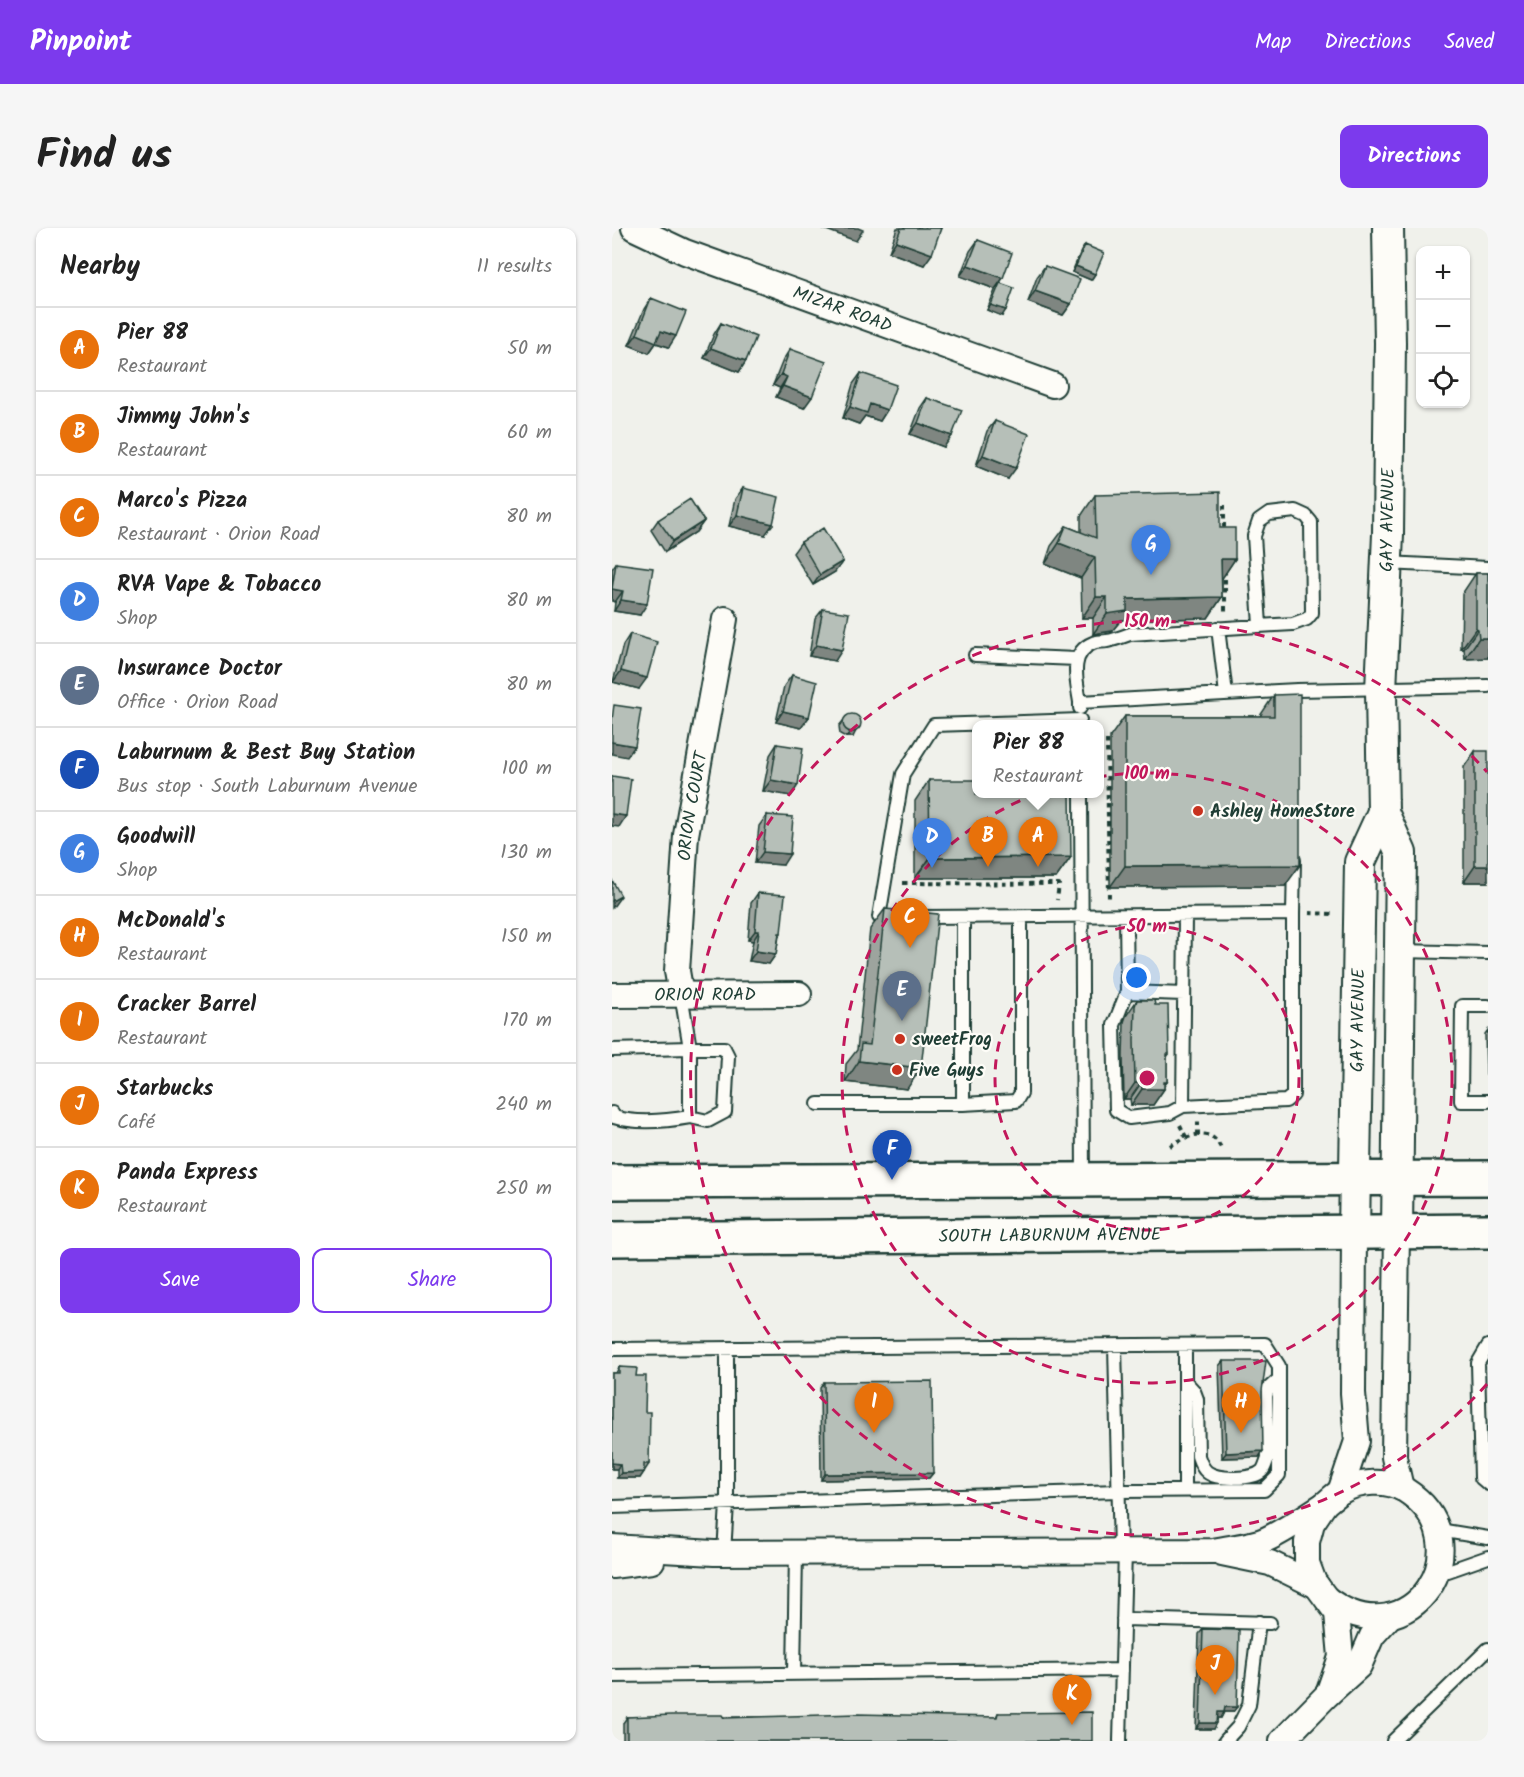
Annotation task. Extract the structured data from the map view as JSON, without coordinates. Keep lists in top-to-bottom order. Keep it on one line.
{"streets":{"main road":["SOUTH LABURNUM AVENUE"],"street":["MIZAR ROAD","GAY AVENUE","ORION COURT","ORION ROAD"]},"crossings":[["GAY AVENUE","SOUTH LABURNUM AVENUE"],["ORION COURT","ORION ROAD"]],"places":["Ashley HomeStore","sweetFrog","Five Guys"],"page":{"header":"Pinpoint","nav":["Map","Directions","Saved"],"title":"Find us","buttons":["Directions",["Save","Share"]],"heading":["Nearby","11 results"],"map_buttons":["+","−"],"list":[{"mark":"A","name":"Pier 88","note":"Restaurant","value":"50 m"},{"mark":"B","name":"Jimmy John's","note":"Restaurant","value":"60 m"},{"mark":"C","name":"Marco's Pizza","note":"Restaurant · Orion Road","value":"80 m"},{"mark":"D","name":"RVA Vape & Tobacco","note":"Shop","value":"80 m"},{"mark":"E","name":"Insurance Doctor","note":"Office · Orion Road","value":"80 m"},{"mark":"F","name":"Laburnum & Best Buy Station","note":"Bus stop · South Laburnum Avenue","value":"100 m"},{"mark":"G","name":"Goodwill","note":"Shop","value":"130 m"},{"mark":"H","name":"McDonald's","note":"Restaurant","value":"150 m"},{"mark":"I","name":"Cracker Barrel","note":"Restaurant","value":"170 m"},{"mark":"J","name":"Starbucks","note":"Café","value":"240 m"},{"mark":"K","name":"Panda Express","note":"Restaurant","value":"250 m"}],"pins":["G","A","B","D","C","E","F","H","I","J","K"],"popup":["Pier 88","Restaurant"]},"rings":["150 m","100 m","50 m"]}
